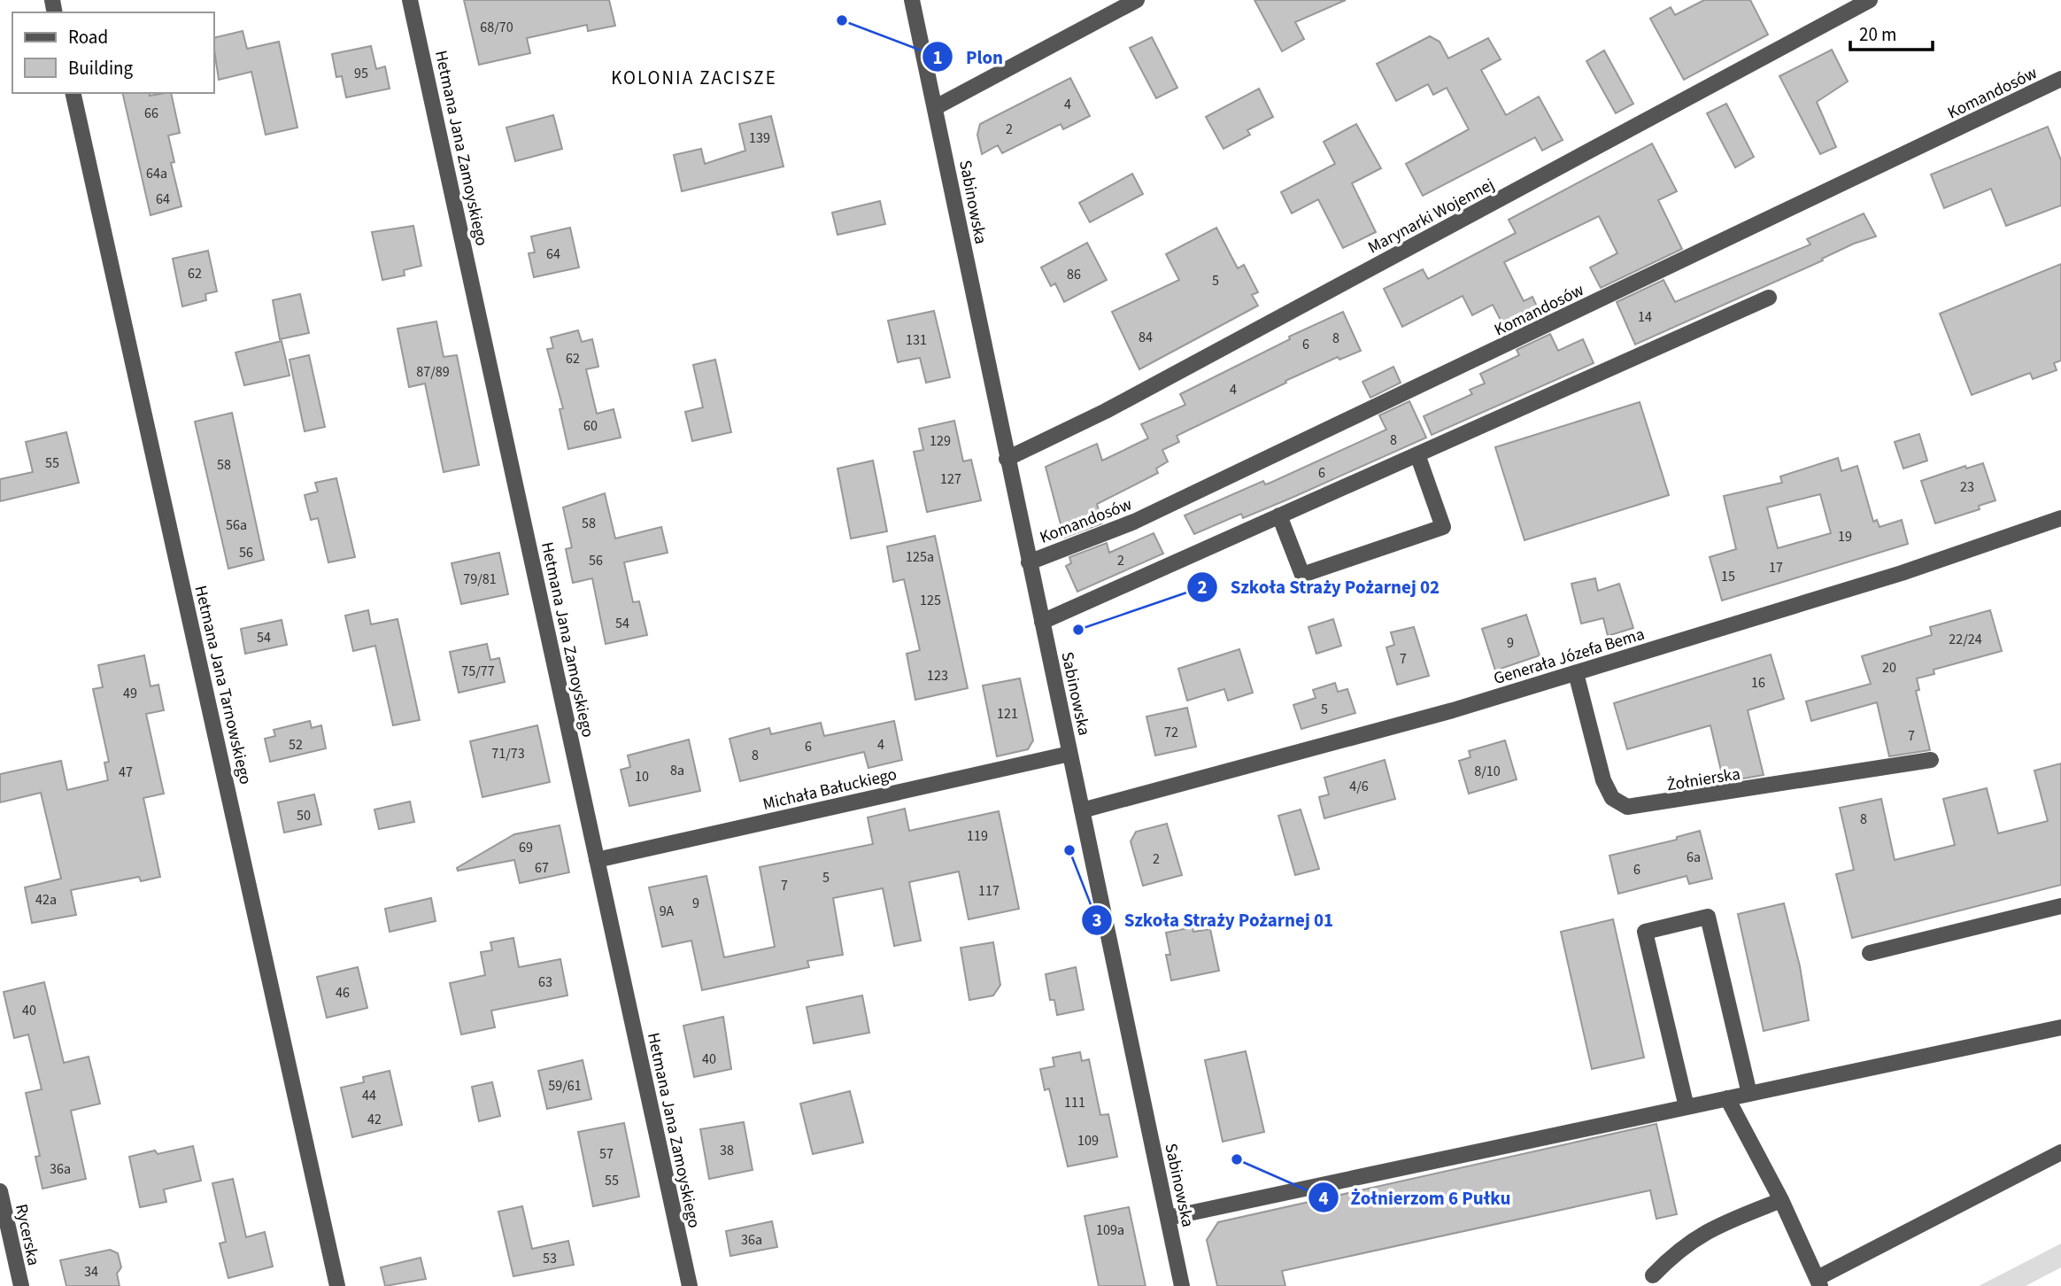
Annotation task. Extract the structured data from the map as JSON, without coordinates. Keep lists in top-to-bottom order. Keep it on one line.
{"streets":{"street":["Komandosów","Hetmana Jana Zamoyskiego","Sabinowska","Marynarki Wojennej","Generała Józefa Bema","Hetmana Jana Tarnowskiego","Żołnierska","Michała Bałuckiego","Rycerska"]},"crossings":[["Komandosów","Sabinowska"],["Hetmana Jana Zamoyskiego","Michała Bałuckiego"],["Sabinowska","Marynarki Wojennej"],["Sabinowska","Generała Józefa Bema"],["Sabinowska","Michała Bałuckiego"],["Generała Józefa Bema","Żołnierska"]],"districts":["KOLONIA ZACISZE"],"places":["Plon","Szkoła Straży Pożarnej 02","Szkoła Straży Pożarnej 01","Żołnierzom 6 Pułku"],"house_numbers":["68/70","95","4","66","2","139","64a","64","64","62","86","5","14","84","8","131","6","62","87/89","4","60","8","129","55","58","6","127","23","58","56a","19","56","125a","56","2","17","15","79/81","125","54","54","22/24","9","7","20","75/77","123","16","49","5","121","72","7","52","4","6","71/73","8","8a","8/10","47","10","4/6","50","8","119","69","6a","2","67","6","5","7","117","42a","9","9A","63","46","40","40","59/61","44","111","42","109","38","57","36a","55","109a","36a","53","34"],"legend":["Road","Building"],"scale_bar":"20 m"}
